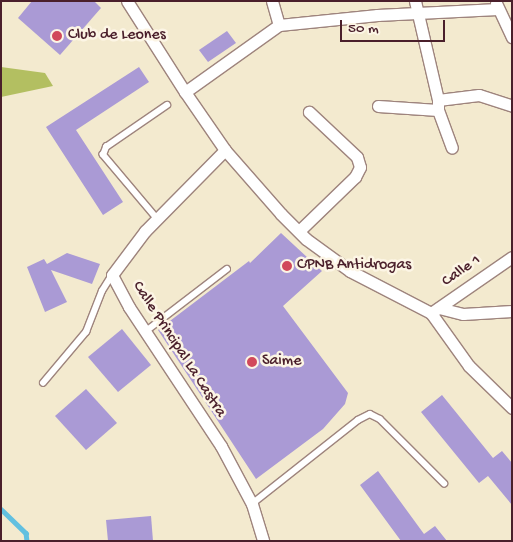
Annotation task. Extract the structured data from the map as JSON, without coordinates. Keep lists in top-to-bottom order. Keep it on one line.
{"streets":{"street":["Calle 1","Calle Principal La Castra"]},"places":["Club de Leones","CPNB Antidrogas","Saime"],"scale_bar":"50 m"}
